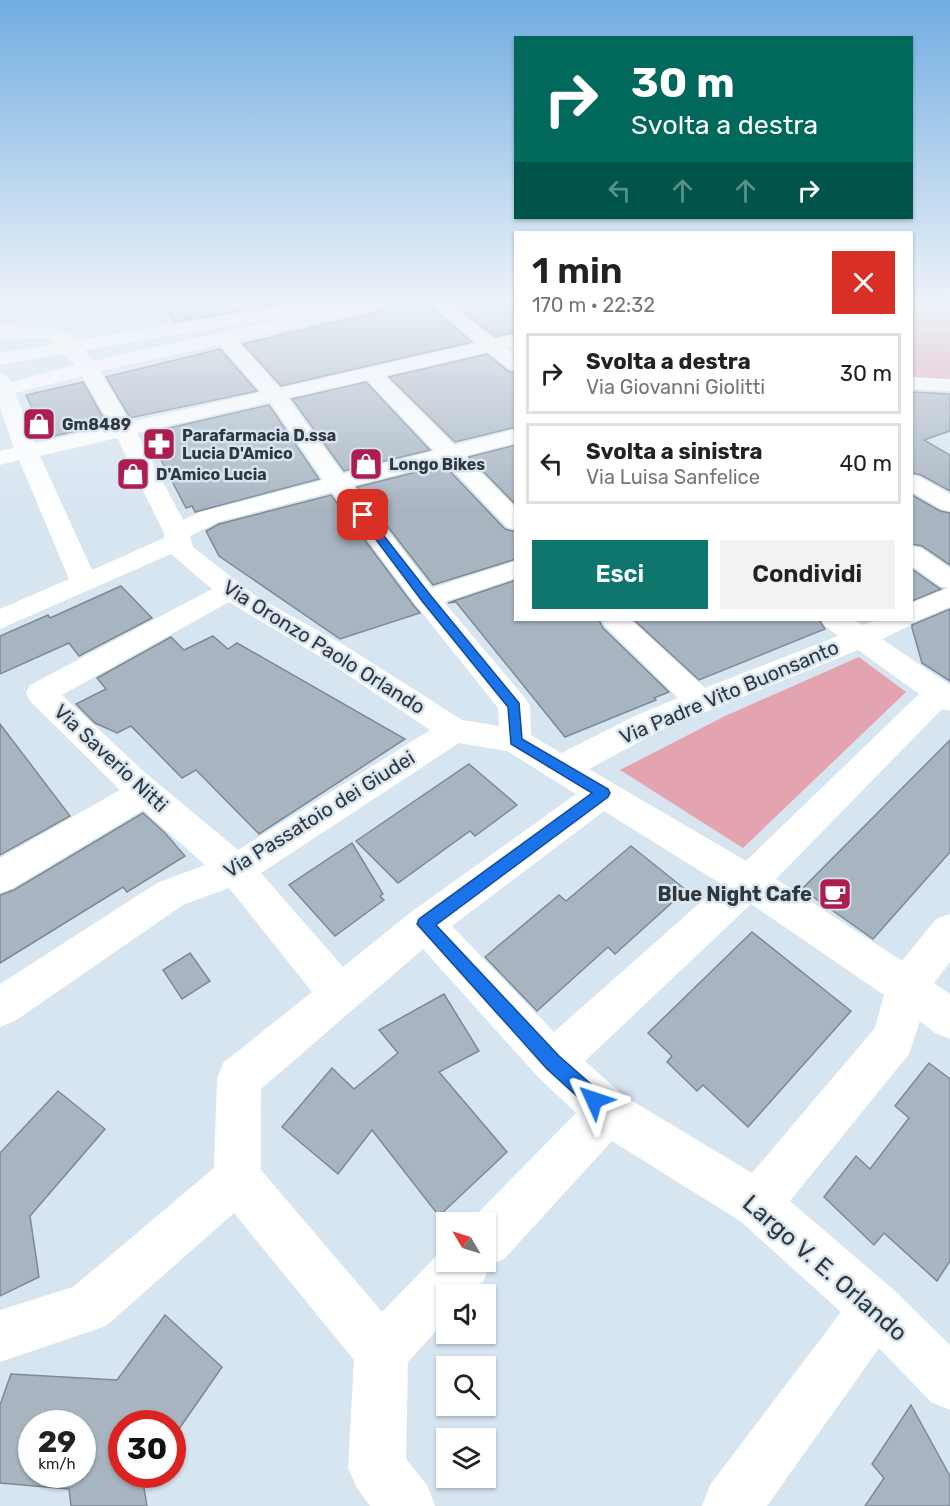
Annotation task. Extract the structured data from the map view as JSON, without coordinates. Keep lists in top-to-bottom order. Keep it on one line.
{"streets":{"street":["Via Oronzo Paolo Orlando","Via Padre Vito Buonsanto","Via Saverio Nitti","Via Passatoio dei Giudei","Largo V. E. Orlando"]},"crossings":[["Via Oronzo Paolo Orlando","Via Saverio Nitti"],["Via Oronzo Paolo Orlando","Via Passatoio dei Giudei"],["Via Saverio Nitti","Via Passatoio dei Giudei"]],"places":{"shop":["Gm8489","Longo Bikes","D'Amico Lucia"],"pharmacy":["Parafarmacia D.ssa Lucia D'Amico"],"cafe":["Blue Night Cafe"]},"north":"top left","page":{"turn":["30 m","Svolta a destra"],"heading":["1 min","170 m · 22:32"],"list":[{"name":"Svolta a destra","note":"Via Giovanni Giolitti","value":"30 m"},{"name":"Svolta a sinistra","note":"Via Luisa Sanfelice","value":"40 m"}],"buttons":["Esci","Condividi"],"speed":"29 km/h","limit":"30"}}
